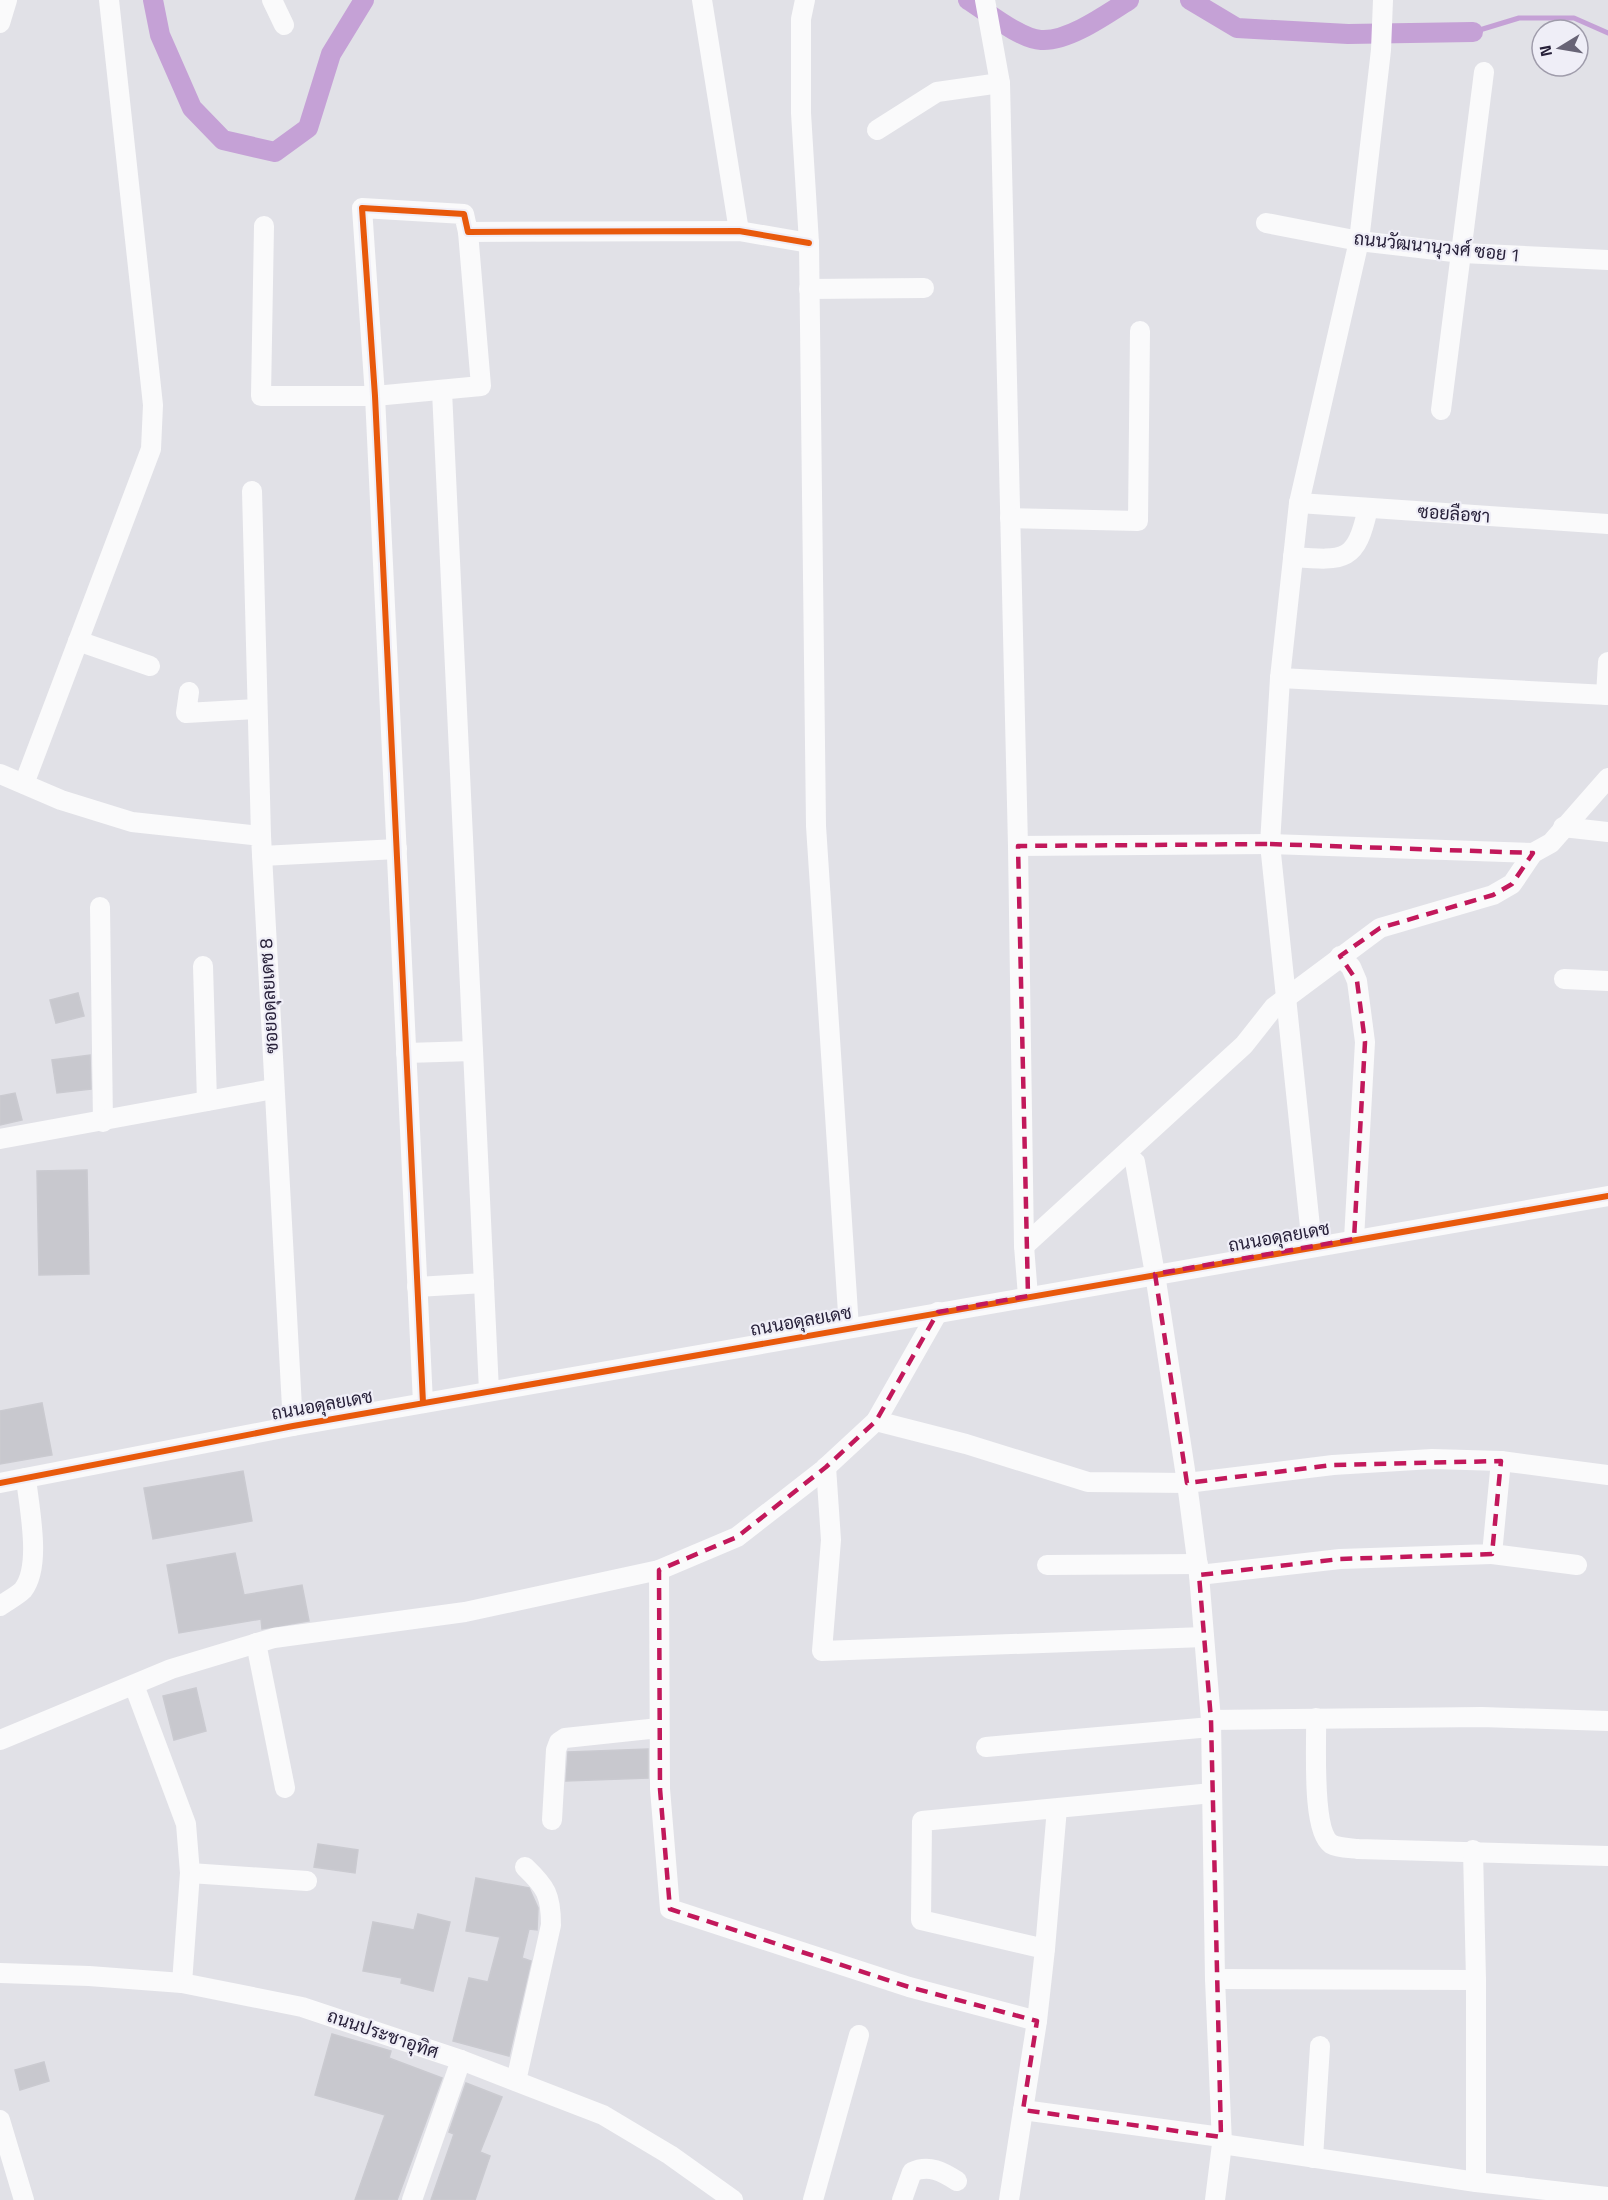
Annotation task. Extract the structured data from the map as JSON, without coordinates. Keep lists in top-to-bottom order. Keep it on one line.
{"streets":{"street":["ถนนวัฒนานุวงศ์ ซอย 1","ซอยลือชา","ซอยอดุลยเดช 8","ถนนอดุลยเดช","ถนนประชาอุทิศ"]},"crossings":[["ซอยอดุลยเดช 8","ถนนอดุลยเดช"]],"north":"left"}
